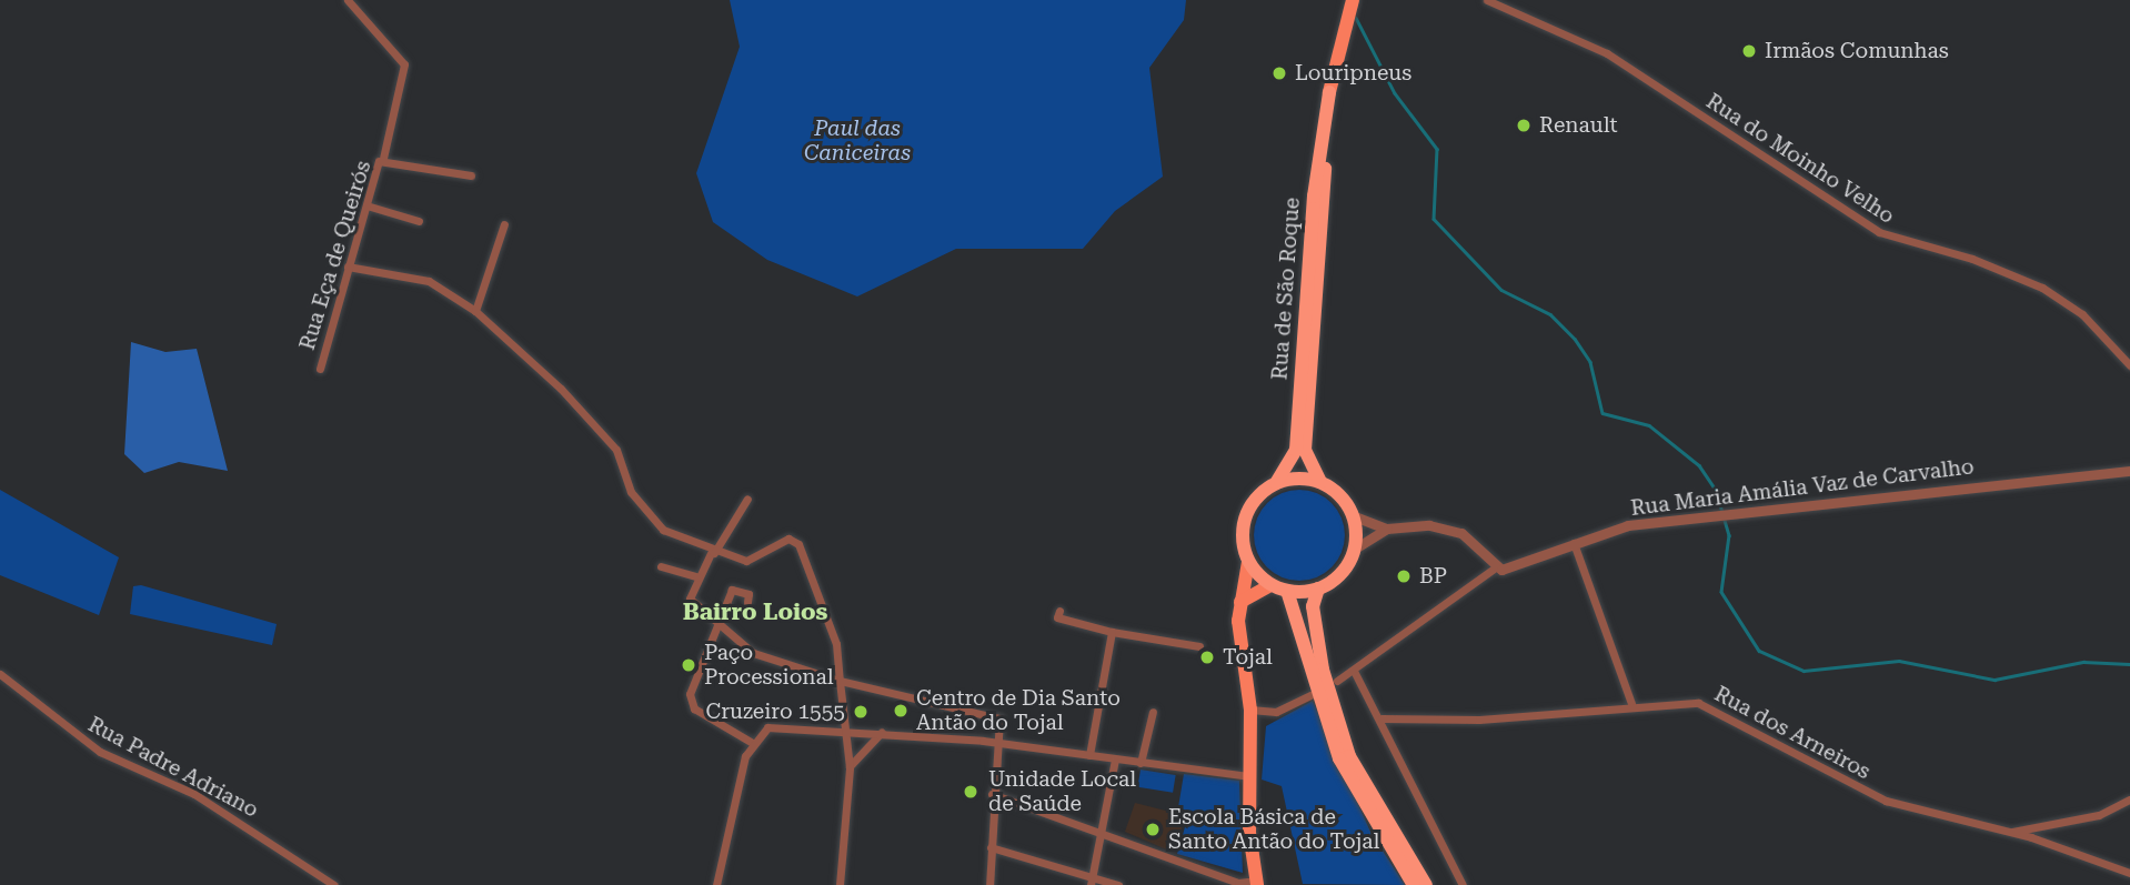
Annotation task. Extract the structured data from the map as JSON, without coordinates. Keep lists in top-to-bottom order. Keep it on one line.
{"streets":{"highway":["Rua de São Roque"],"street":["Rua do Moinho Velho","Rua Eça de Queirós","Rua Maria Amália Vaz de Carvalho","Rua dos Arneiros","Rua Padre Adriano"]},"districts":["Bairro Loios"],"parks":["Paul das Caniceiras"],"places":["Irmãos Comunhas","Louripneus","Renault","BP","Tojal","Paço Processional","Centro de Dia Santo Antão do Tojal","Cruzeiro 1555","Unidade Local de Saúde","Escola Básica de Santo Antão do Tojal"]}
